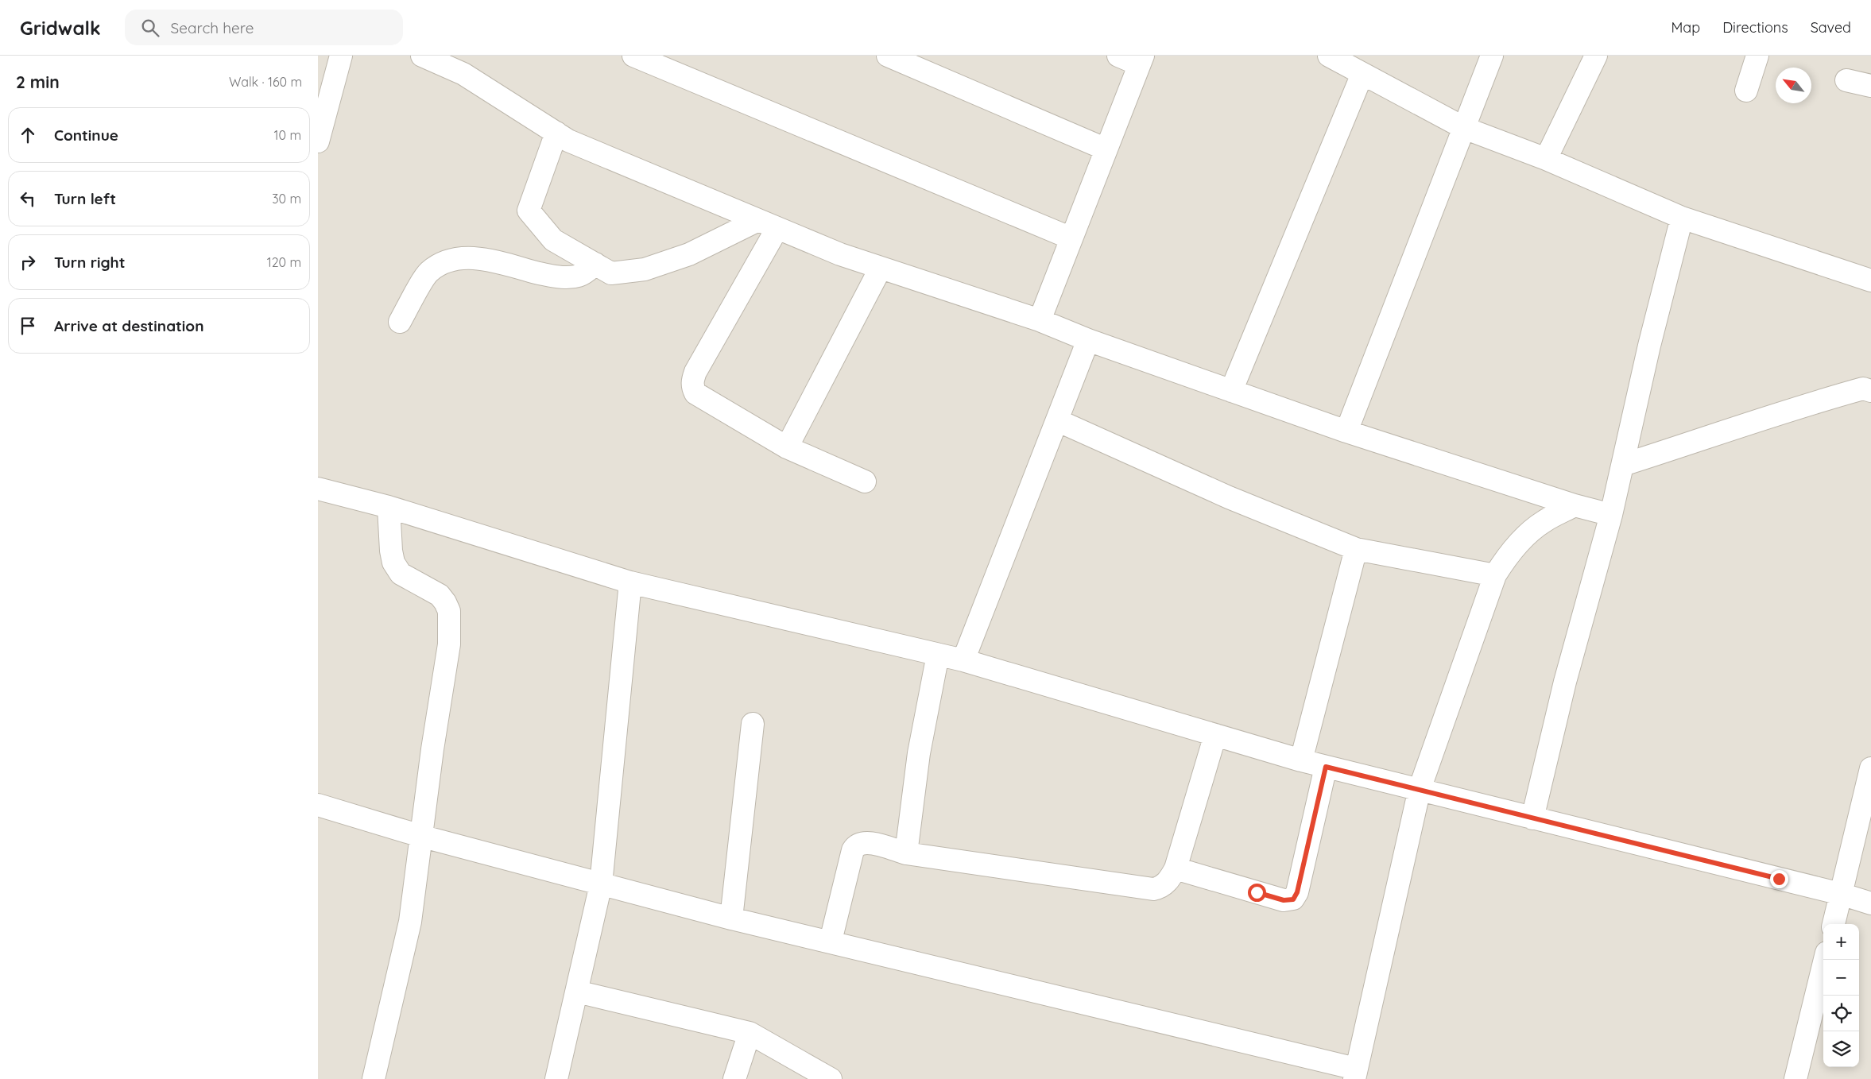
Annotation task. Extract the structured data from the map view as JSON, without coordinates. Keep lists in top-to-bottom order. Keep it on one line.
{"north":"top left","page":{"header":"Gridwalk","search":"Search here","nav":["Map","Directions","Saved"],"heading":["2 min","Walk · 160 m"],"list":[["Continue","10 m"],["Turn left","30 m"],["Turn right","120 m"],"Arrive at destination"],"map_buttons":["+","−"]}}
